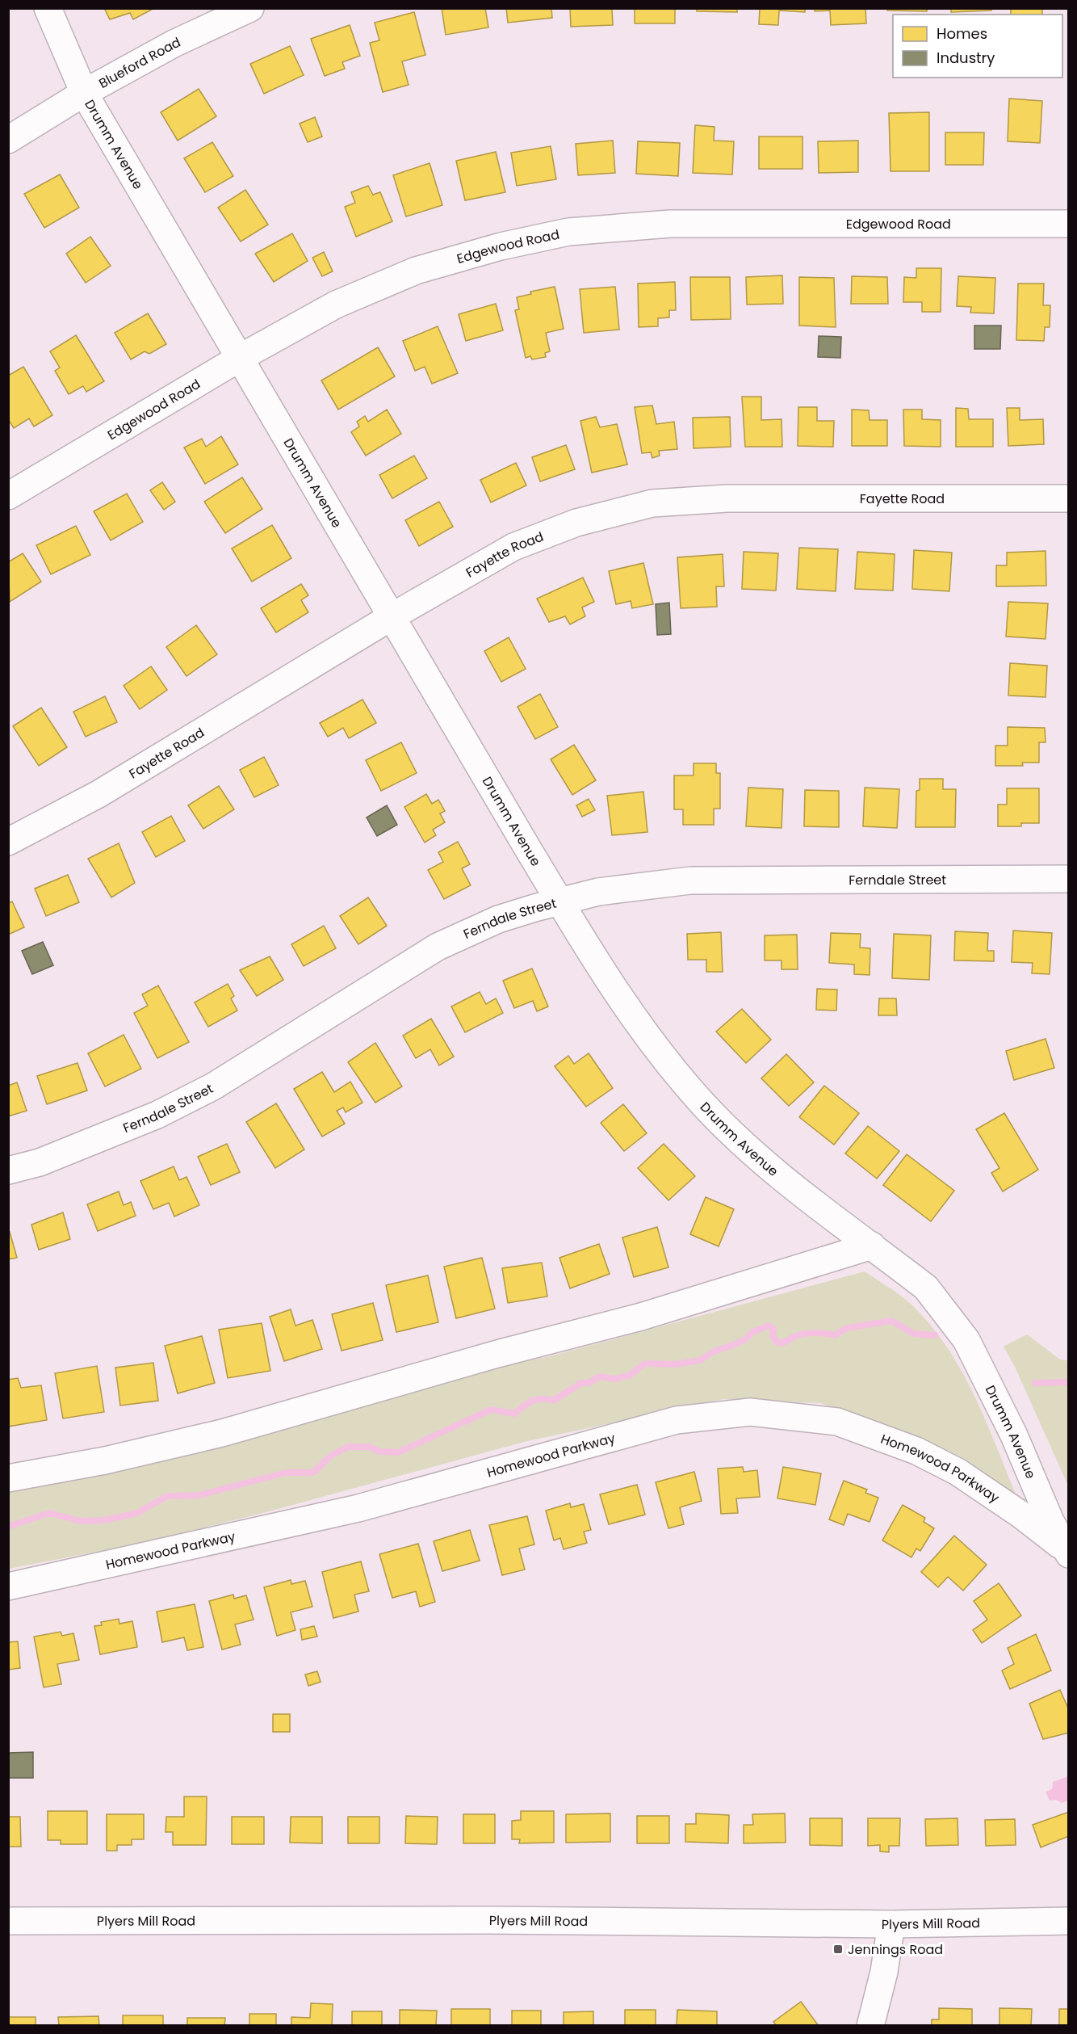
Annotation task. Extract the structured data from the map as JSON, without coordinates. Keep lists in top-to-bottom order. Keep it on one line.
{"streets":{"street":["Blueford Road","Drumm Avenue","Edgewood Road","Fayette Road","Ferndale Street","Homewood Parkway","Plyers Mill Road"]},"crossings":[["Blueford Road","Drumm Avenue"],["Drumm Avenue","Edgewood Road"],["Drumm Avenue","Fayette Road"],["Drumm Avenue","Ferndale Street"],["Drumm Avenue","Homewood Parkway"]],"places":{"transit":["Jennings Road"]},"legend":["Homes","Industry"]}
